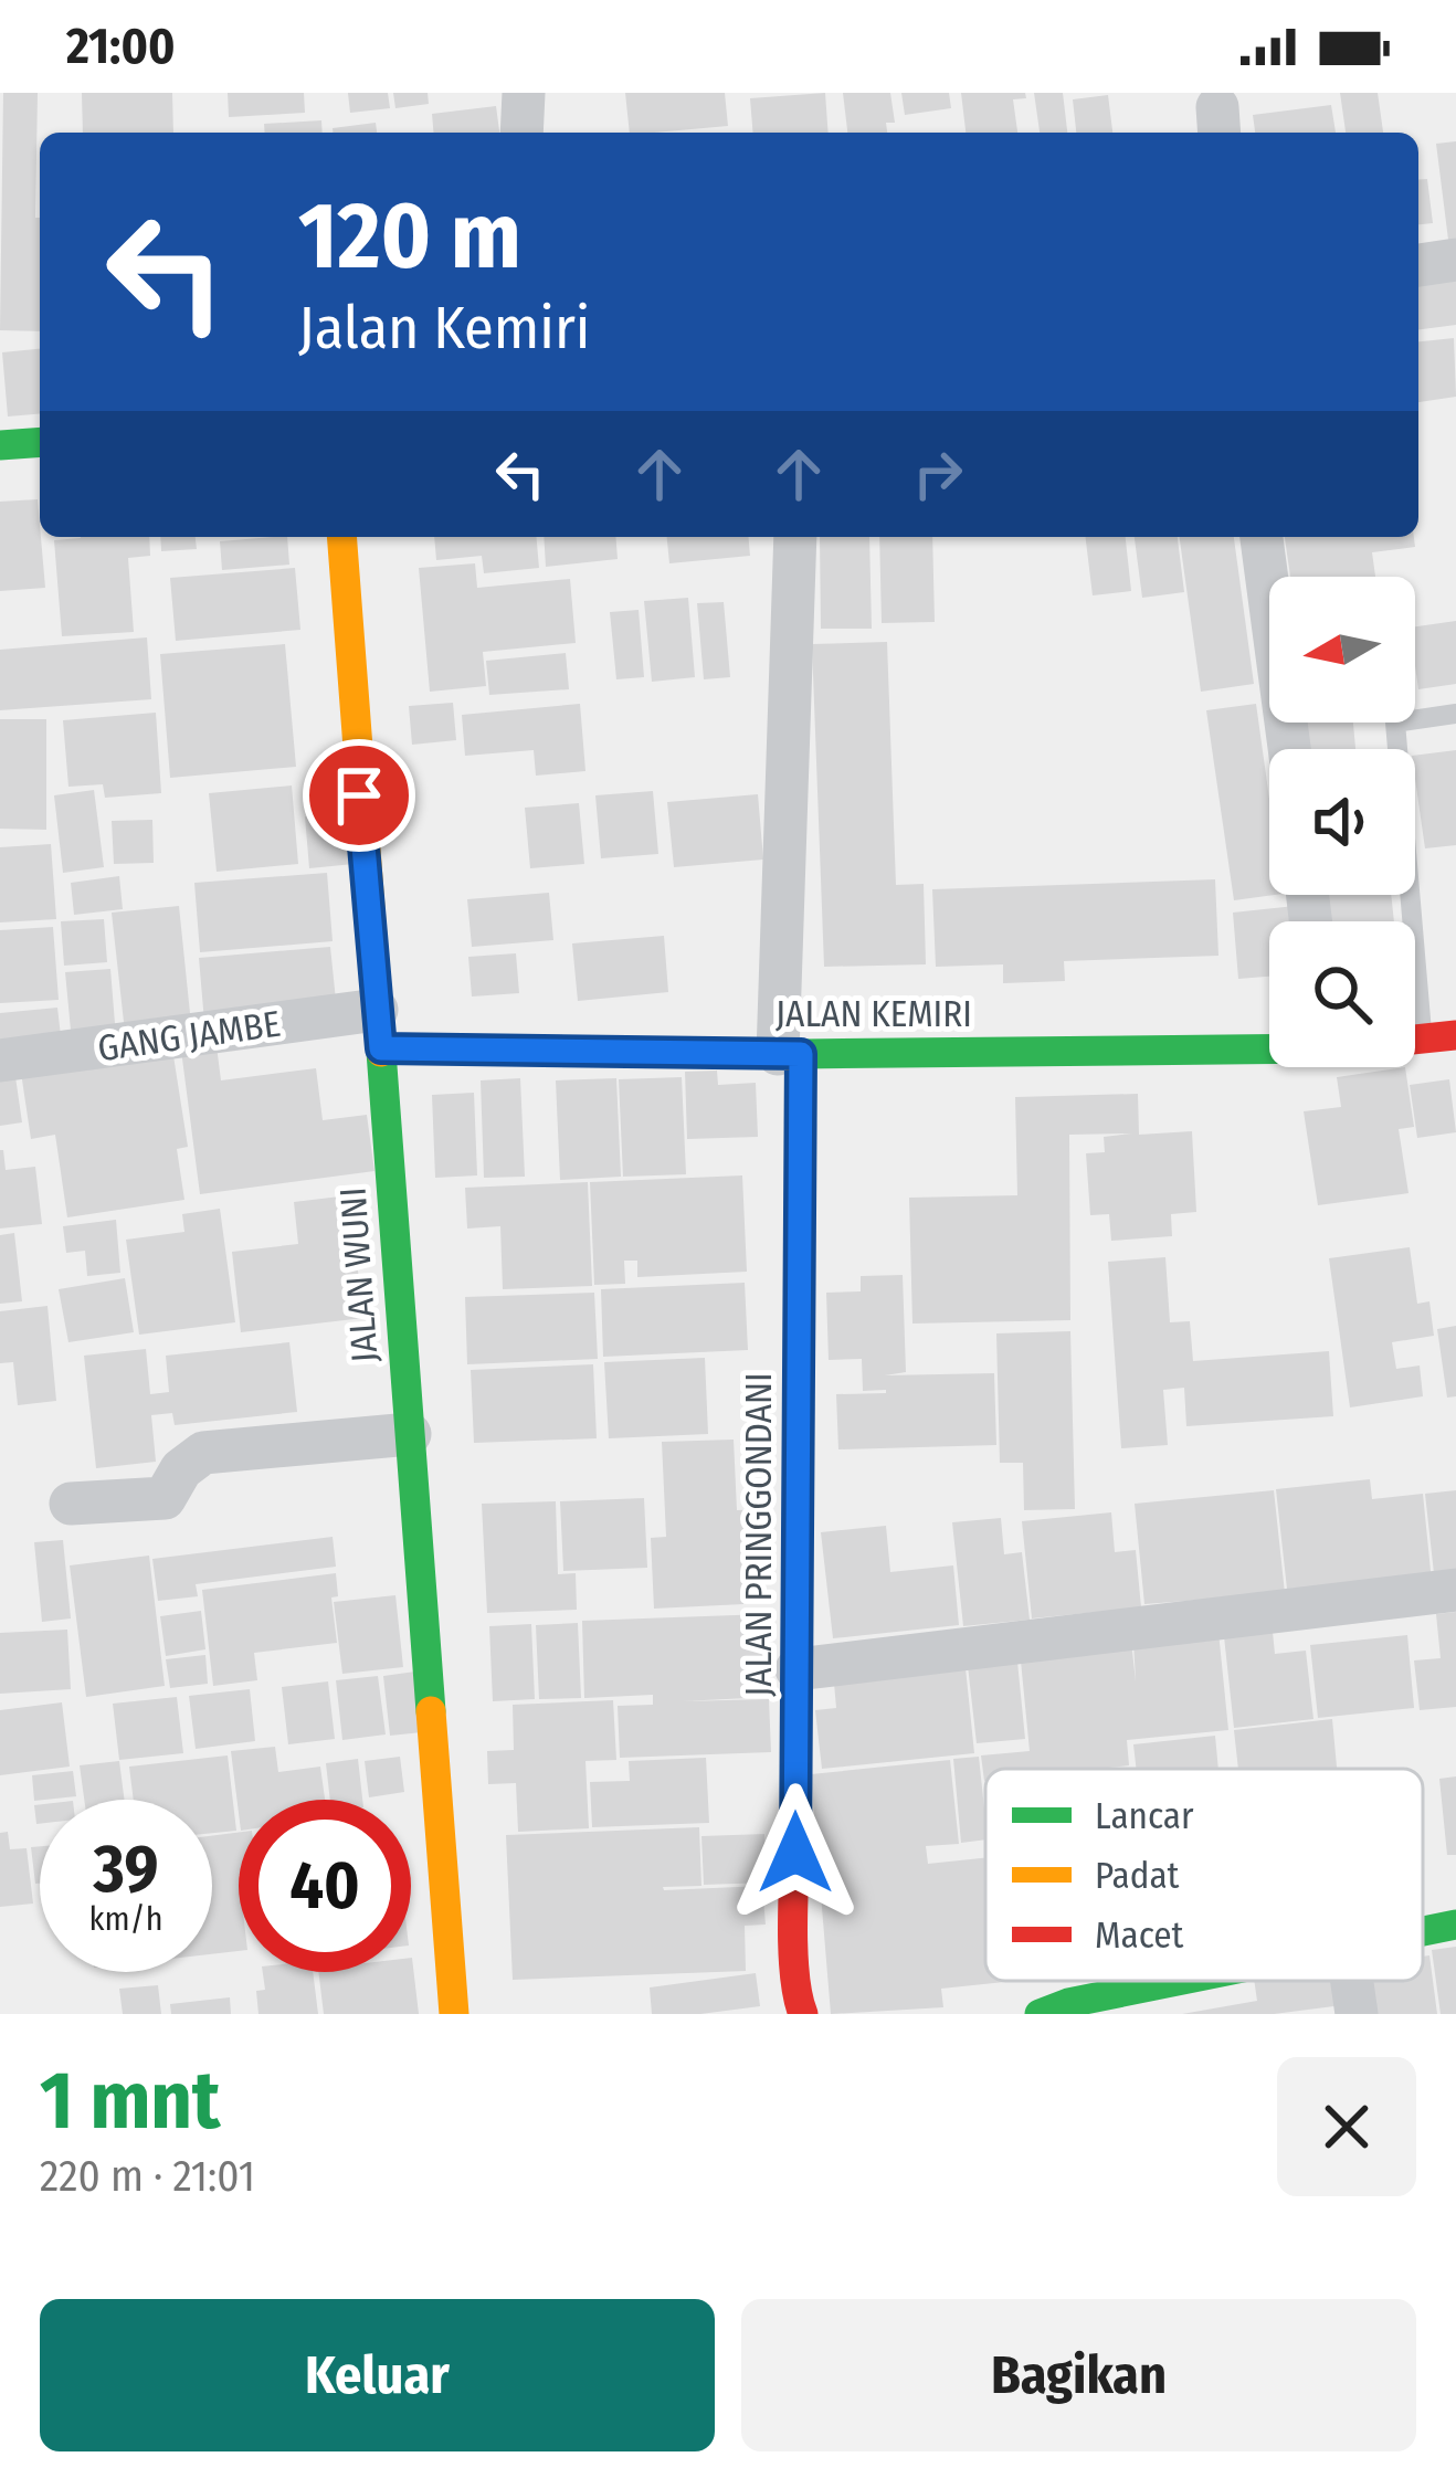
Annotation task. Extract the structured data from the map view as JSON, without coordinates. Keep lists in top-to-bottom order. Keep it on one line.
{"streets":{"main road":["JALAN KEMIRI","JALAN WUNI","JALAN PRINGGONDANI"],"street":["GANG JAMBE"]},"crossings":[["JALAN KEMIRI","GANG JAMBE"],["JALAN KEMIRI","JALAN WUNI"],["JALAN KEMIRI","JALAN PRINGGONDANI"],["GANG JAMBE","JALAN WUNI"]],"legend":["Lancar","Padat","Macet"],"north":"left","page":{"status":"21:00","turn":["120 m","Jalan Kemiri"],"speed":"39 km/h","limit":"40","heading":["1 mnt","220 m · 21:01"],"buttons":["Keluar","Bagikan"]}}
